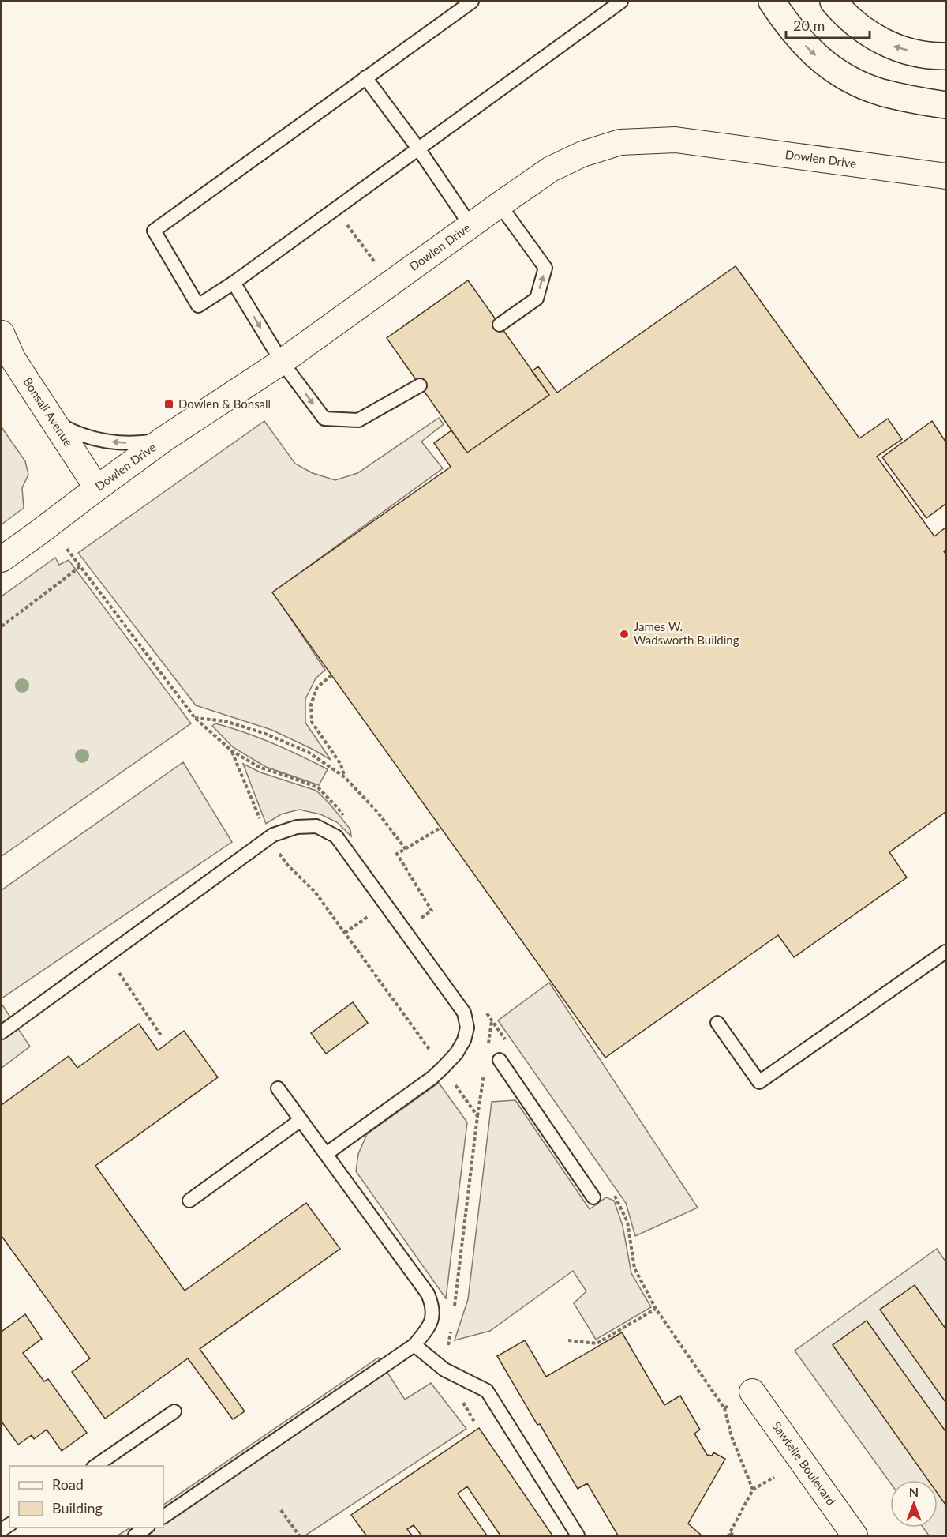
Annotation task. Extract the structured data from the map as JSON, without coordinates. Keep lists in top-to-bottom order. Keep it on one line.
{"streets":{"street":["Dowlen Drive","Bonsall Avenue","Sawtelle Boulevard"]},"crossings":[["Dowlen Drive","Bonsall Avenue"]],"places":{"transit":["Dowlen & Bonsall"],"other":["James W. Wadsworth Building"]},"legend":["Road","Building"],"scale_bar":"20 m","north":"top"}
